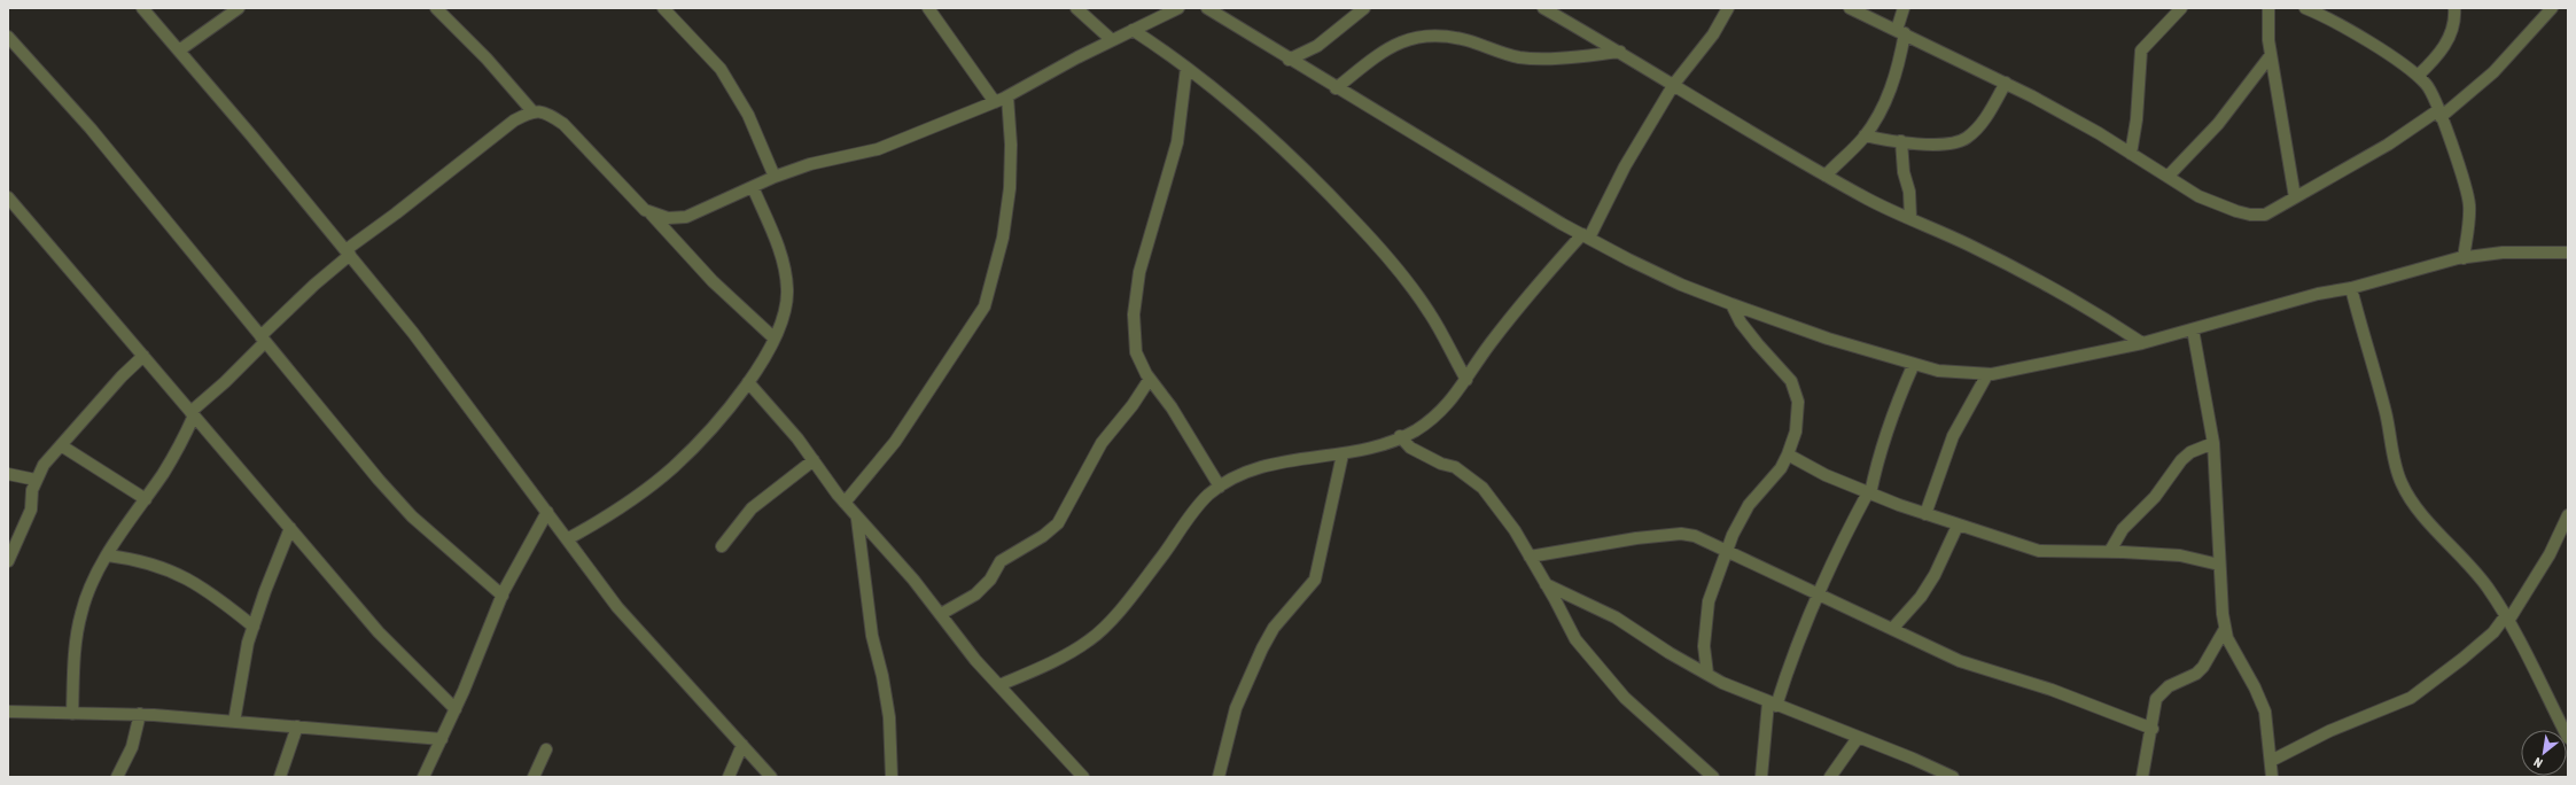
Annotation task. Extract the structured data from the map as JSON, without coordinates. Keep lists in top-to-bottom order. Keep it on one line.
{"north":"bottom left"}
